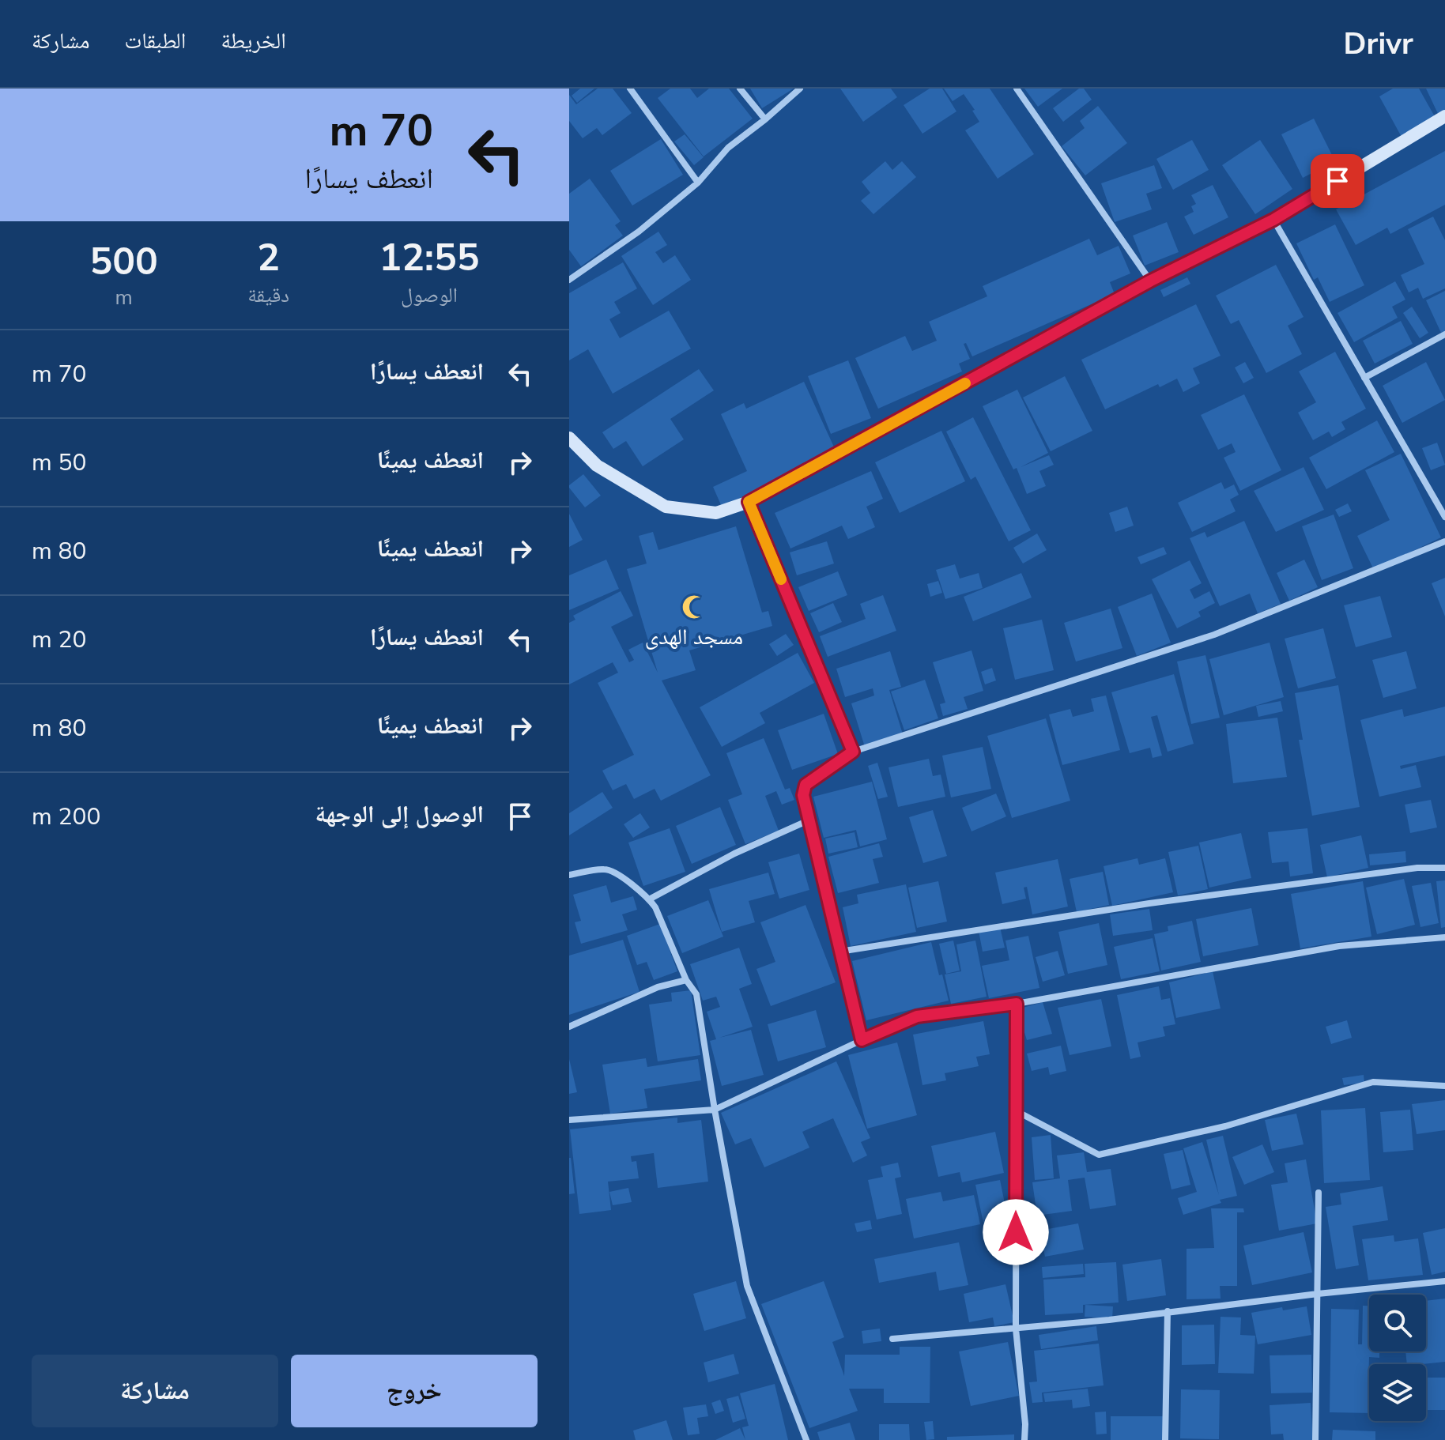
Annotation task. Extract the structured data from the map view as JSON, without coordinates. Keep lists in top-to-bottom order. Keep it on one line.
{"places":{"mosque":["مسجد الهدى"]},"page":{"header":"Drivr","nav":["الخريطة","الطبقات","مشاركة"],"turn":["70 m","انعطف يسارًا"],"eta":["12:55","الوصول","2","دقيقة","500","m"],"list":[{"name":"انعطف يسارًا","value":"70 m"},{"name":"انعطف يمينًا","value":"50 m"},{"name":"انعطف يمينًا","value":"80 m"},{"name":"انعطف يسارًا","value":"20 m"},{"name":"انعطف يمينًا","value":"80 m"},{"name":"الوصول إلى الوجهة","value":"200 m"}],"buttons":["خروج","مشاركة"]}}
